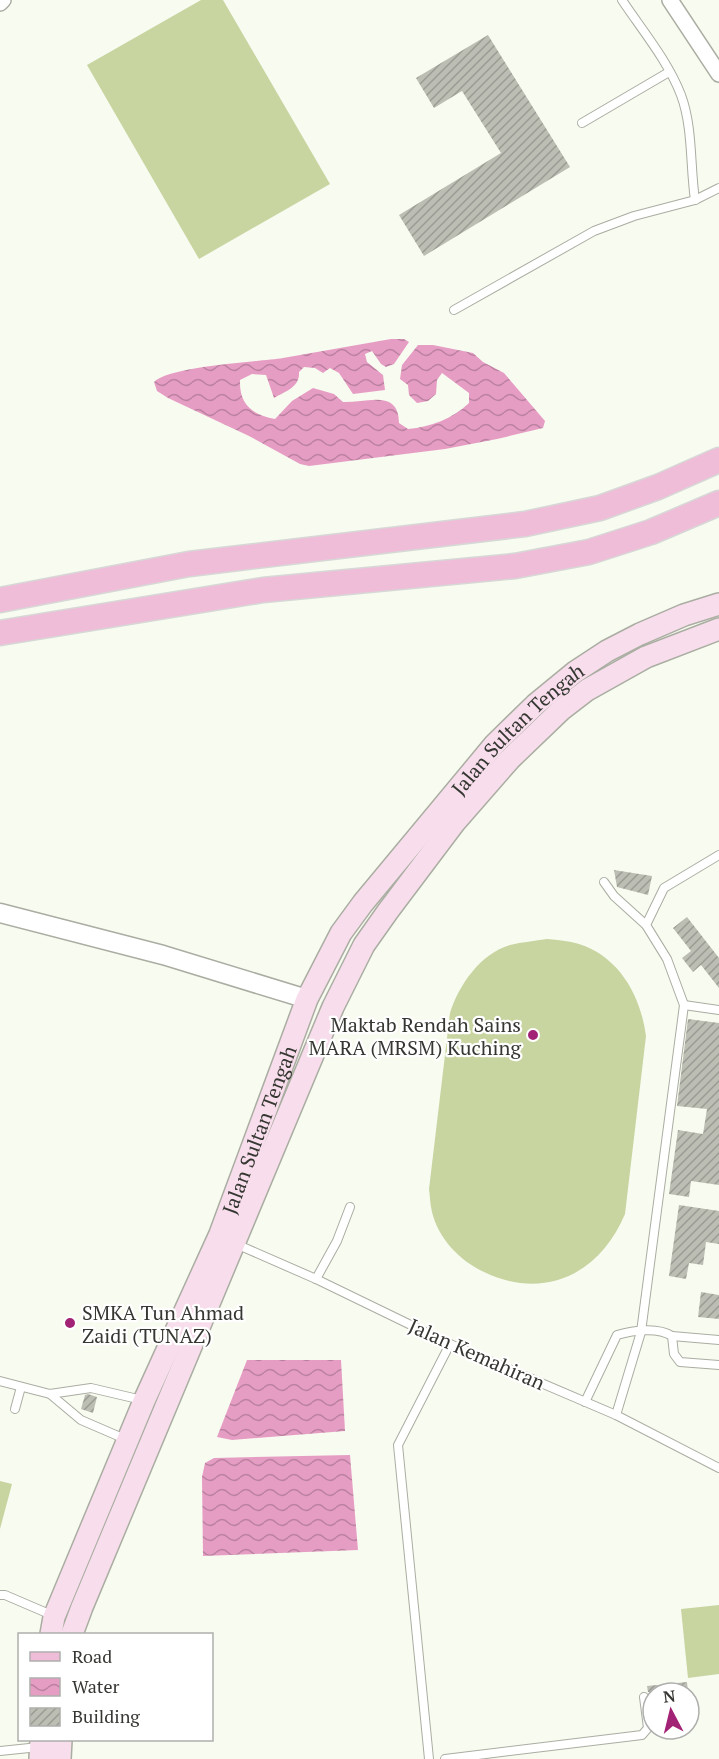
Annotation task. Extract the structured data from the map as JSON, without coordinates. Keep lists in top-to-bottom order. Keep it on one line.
{"streets":{"main road":["Jalan Sultan Tengah"],"lane":["Jalan Kemahiran"]},"crossings":[["Jalan Sultan Tengah","Jalan Kemahiran"]],"places":["Maktab Rendah Sains MARA (MRSM) Kuching","SMKA Tun Ahmad Zaidi (TUNAZ)"],"legend":["Road","Water","Building"],"north":"top"}
